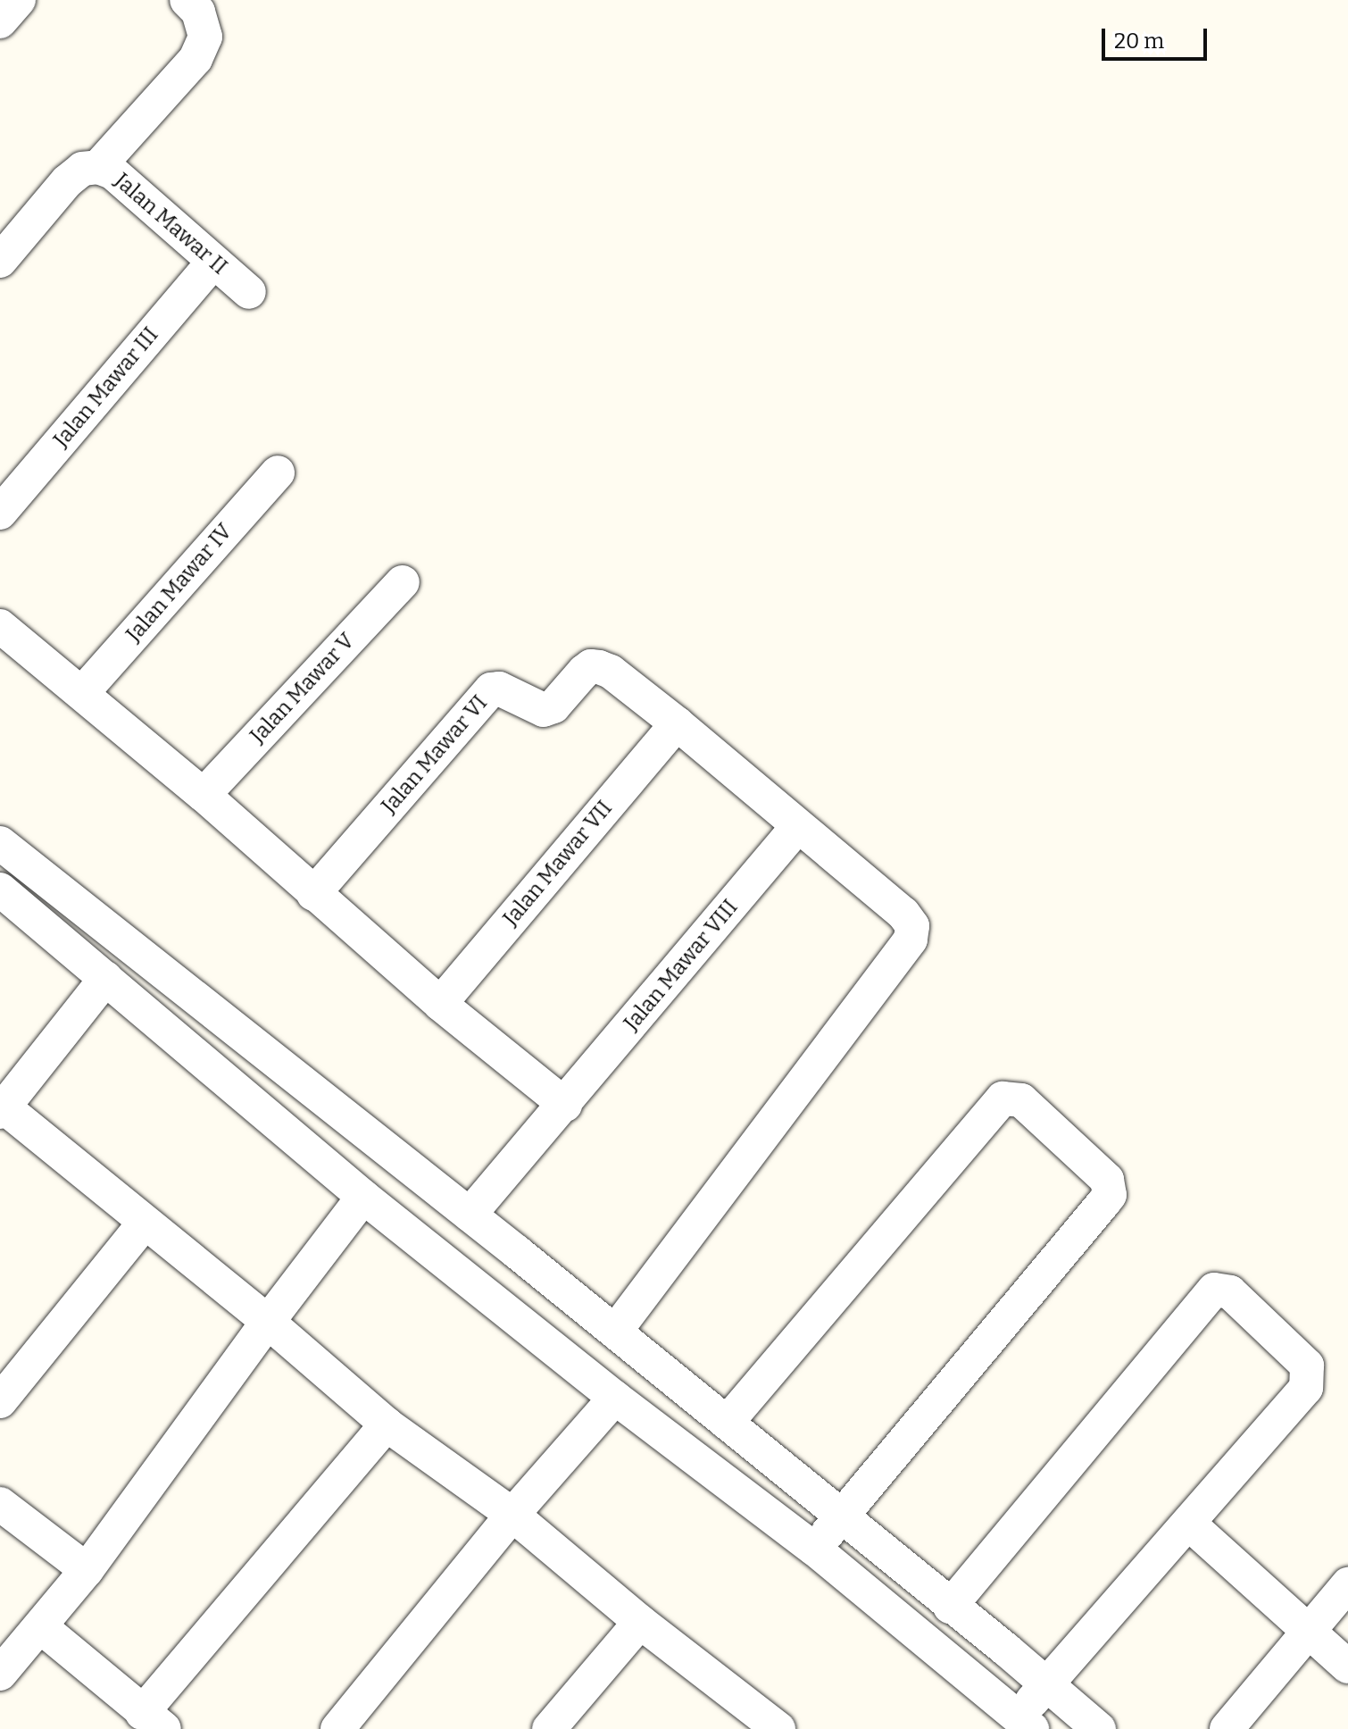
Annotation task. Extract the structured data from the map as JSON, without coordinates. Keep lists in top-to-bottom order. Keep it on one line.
{"streets":{"street":["Jalan Mawar II","Jalan Mawar III","Jalan Mawar IV","Jalan Mawar V","Jalan Mawar VI","Jalan Mawar VII","Jalan Mawar VIII"]},"crossings":[["Jalan Mawar II","Jalan Mawar III"],["Jalan Mawar VI","Jalan Mawar VII"]],"scale_bar":"20 m"}
